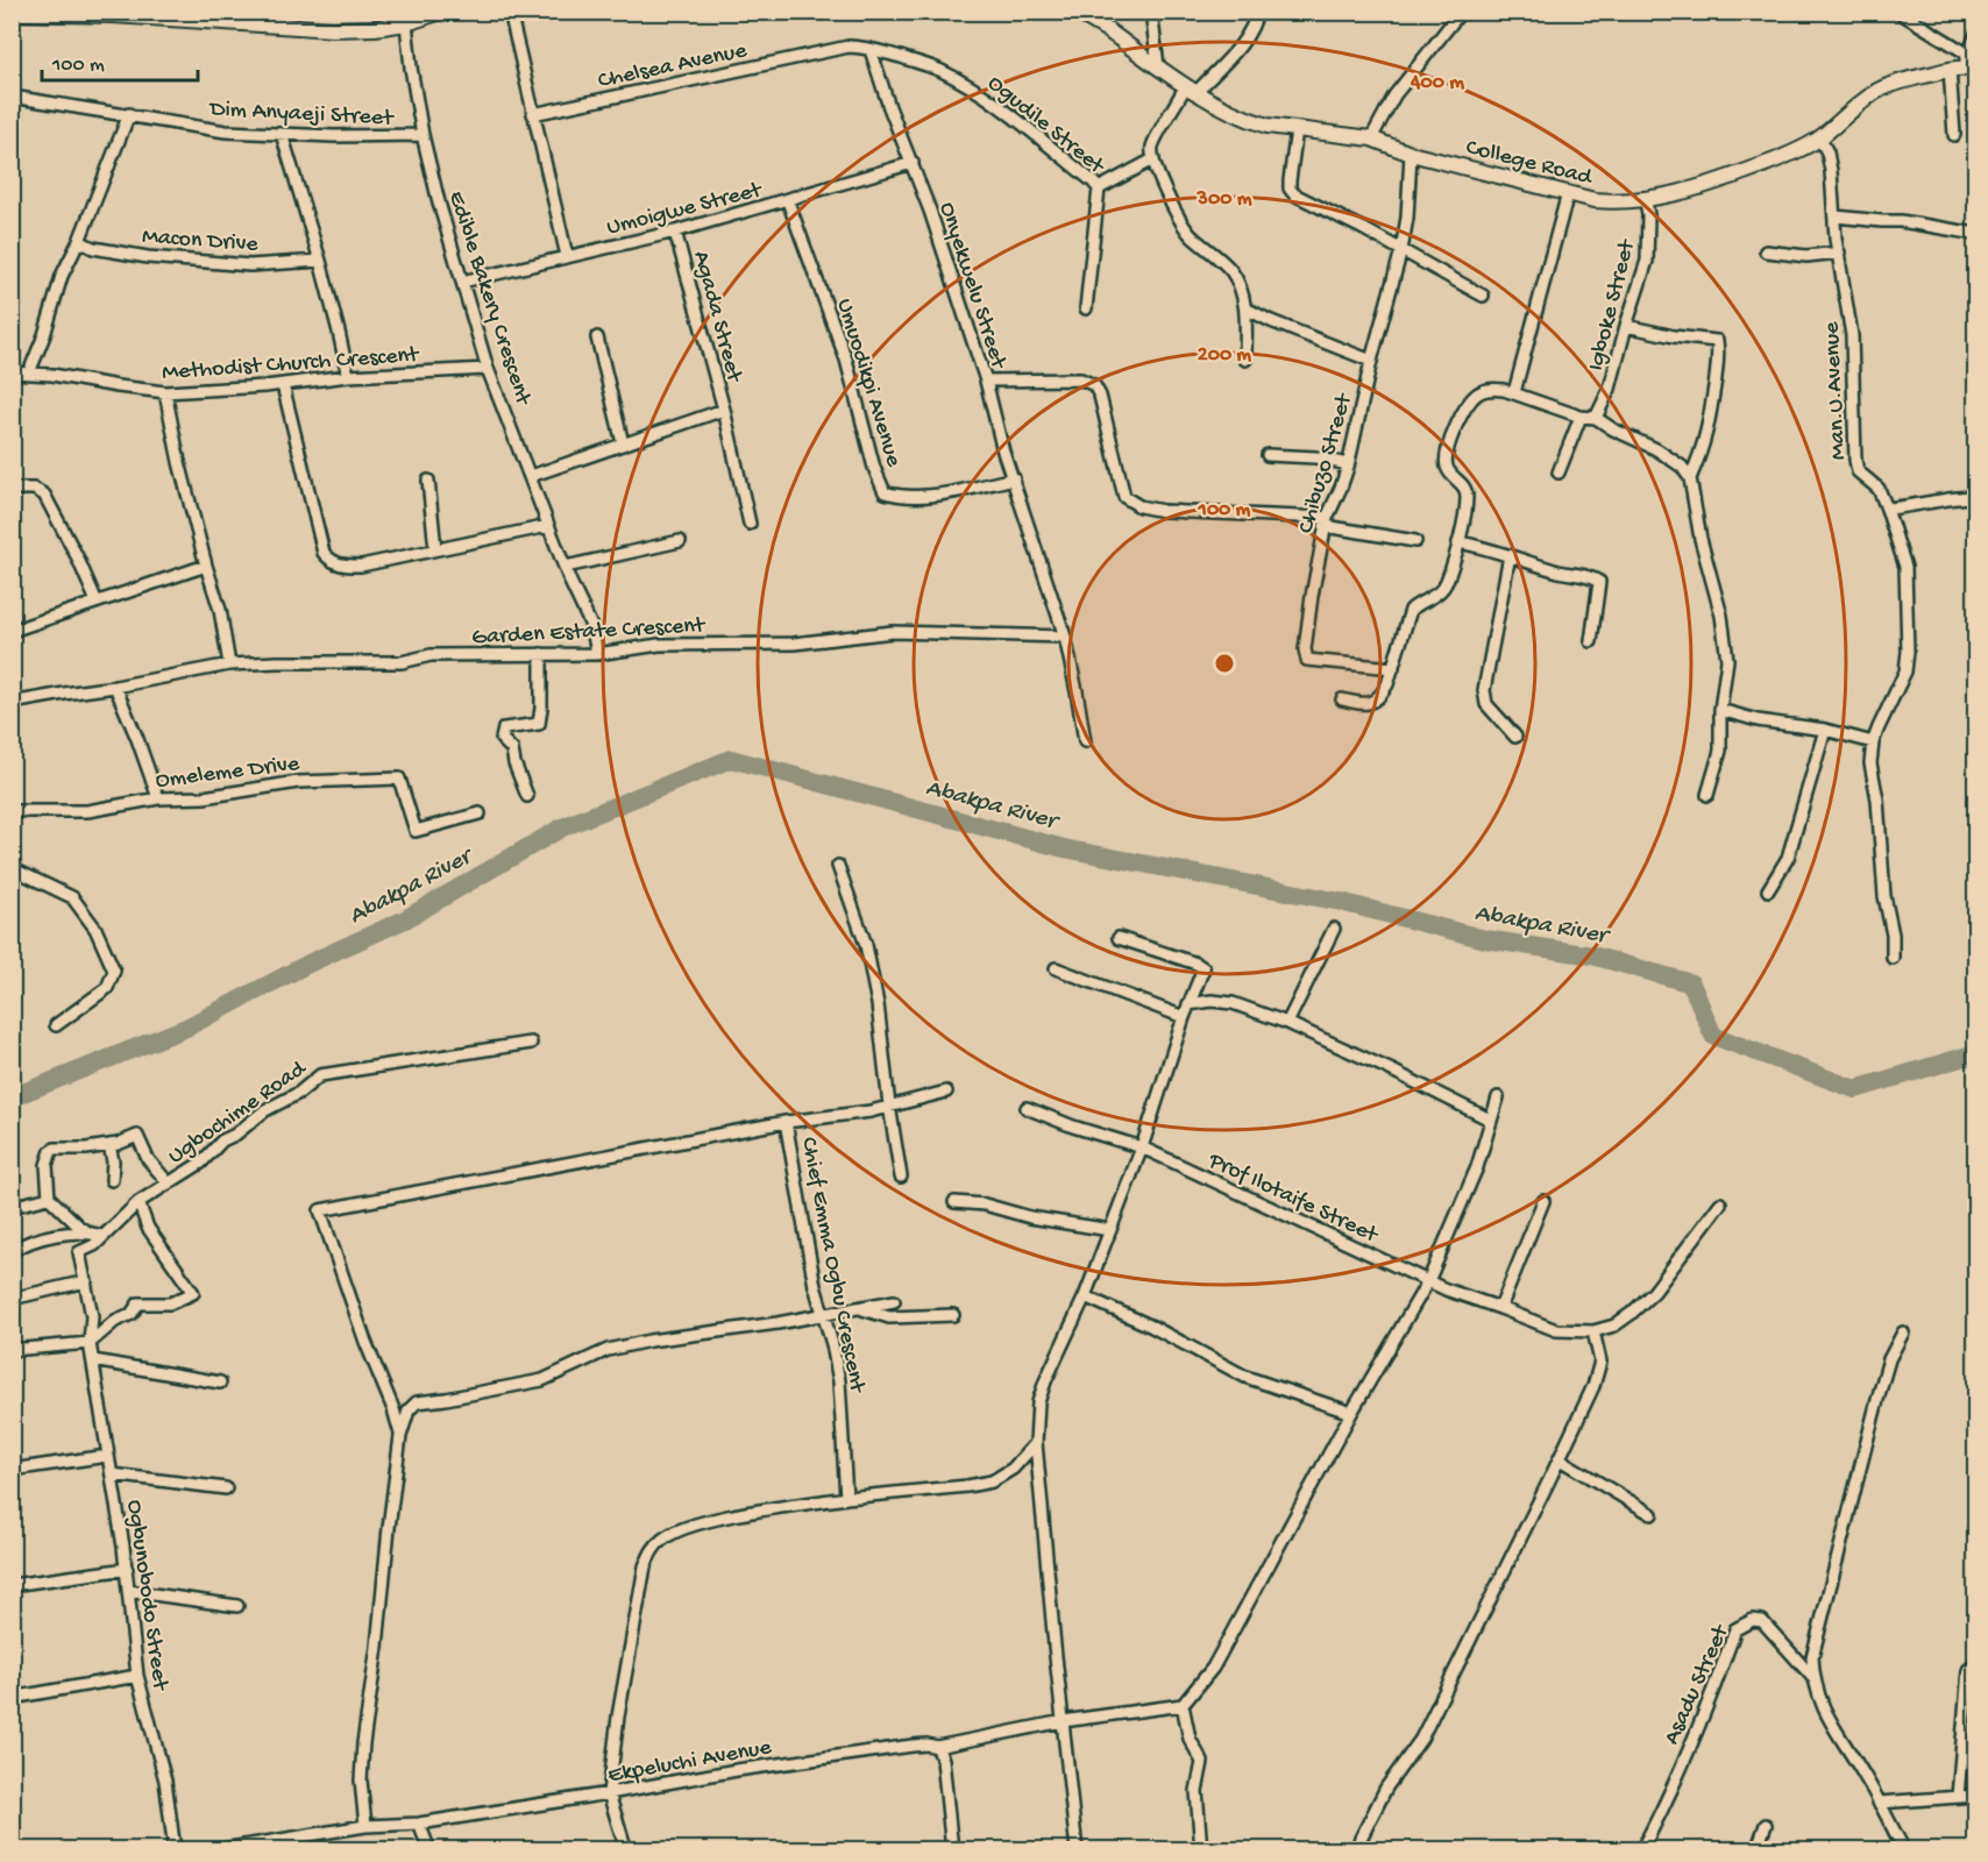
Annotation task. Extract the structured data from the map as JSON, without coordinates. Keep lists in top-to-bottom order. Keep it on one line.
{"streets":{"main road":["College Road"],"street":["Chelsea Avenue","Dim Anyaeji Street","Ogudile Street","Umoigwe Street","Macon Drive","Onyekwelu Street","Edible Bakery Crescent","Igboke Street","Agada Street","Methodist Church Crescent","Umuodikpi Avenue","Man.U.Avenue","Chibuzo Street","Garden Estate Crescent","Omeleme Drive","Ugbochime Road","Prof Ilotaife Street","Chief Emma Ogbu Crescent","Ogbunobodo Street","Asadu Street","Ekpeluchi Avenue"]},"crossings":[["Chelsea Avenue","Ogudile Street"],["Chelsea Avenue","Onyekwelu Street"],["Dim Anyaeji Street","Edible Bakery Crescent"],["Ogudile Street","Onyekwelu Street"],["College Road","Igboke Street"],["College Road","Man.U.Avenue"],["College Road","Chibuzo Street"],["Umoigwe Street","Onyekwelu Street"],["Umoigwe Street","Edible Bakery Crescent"],["Umoigwe Street","Agada Street"],["Umoigwe Street","Umuodikpi Avenue"],["Onyekwelu Street","Umuodikpi Avenue"],["Onyekwelu Street","Garden Estate Crescent"],["Edible Bakery Crescent","Methodist Church Crescent"],["Edible Bakery Crescent","Garden Estate Crescent"],["Ugbochime Road","Ogbunobodo Street"]],"water":["Abakpa River"],"scale_bar":"100 m","rings":["400 m","300 m","200 m","100 m"]}
